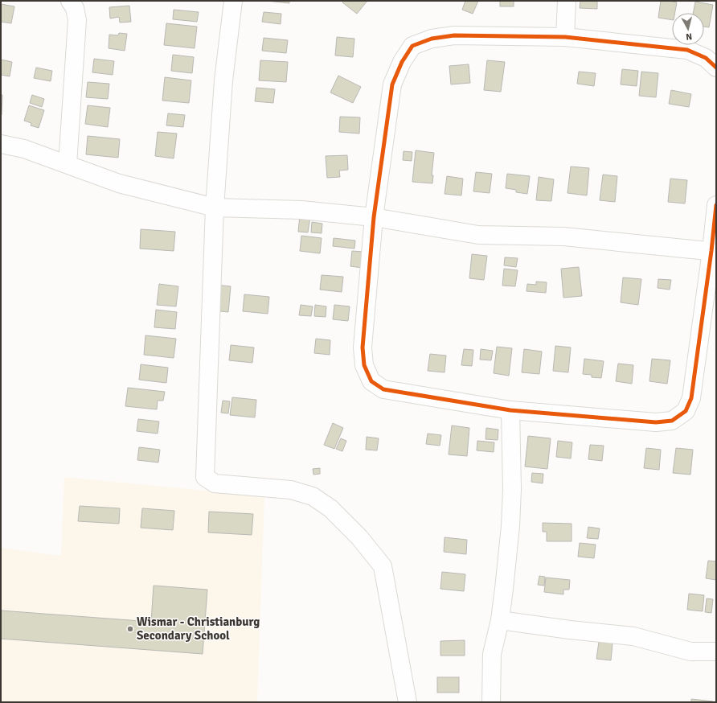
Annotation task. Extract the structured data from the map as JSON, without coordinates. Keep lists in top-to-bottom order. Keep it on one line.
{"places":["Wismar - Christianburg Secondary School"],"north":"bottom"}
